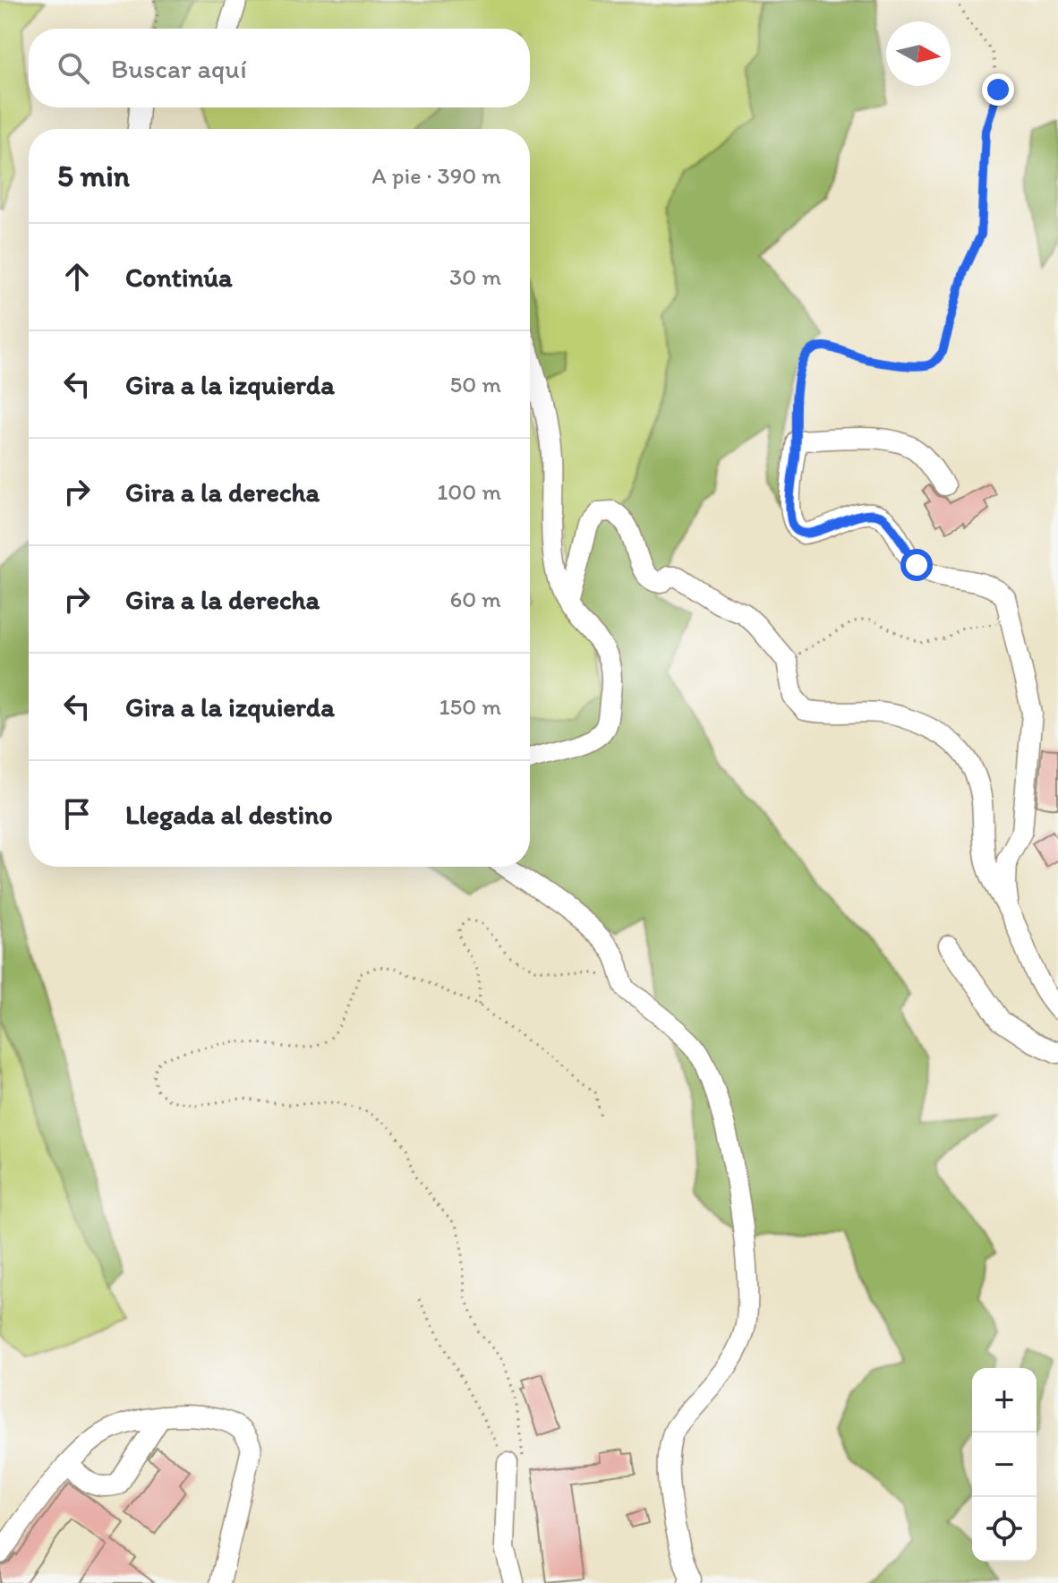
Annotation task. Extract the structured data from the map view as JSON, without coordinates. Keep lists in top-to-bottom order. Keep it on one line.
{"north":"right","page":{"search":"Buscar aquí","heading":["5 min","A pie · 390 m"],"list":[["Continúa","30 m"],["Gira a la izquierda","50 m"],["Gira a la derecha","100 m"],["Gira a la derecha","60 m"],["Gira a la izquierda","150 m"],"Llegada al destino"],"map_buttons":["+","−"]}}
